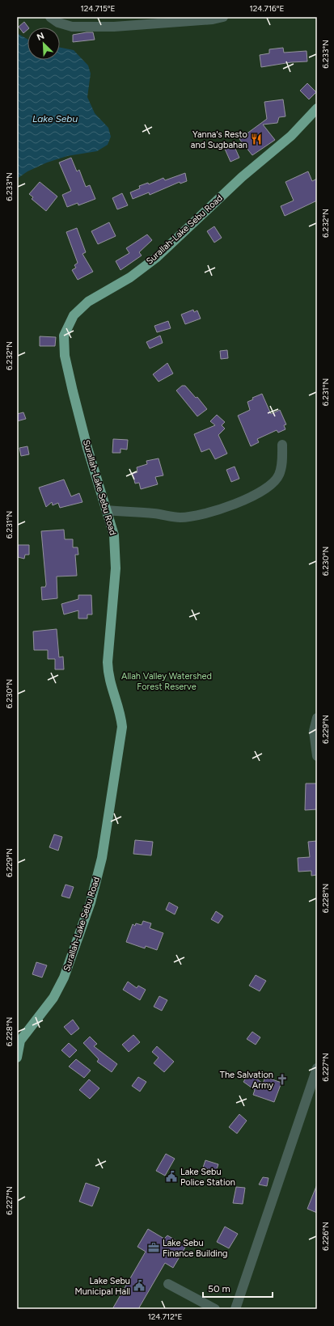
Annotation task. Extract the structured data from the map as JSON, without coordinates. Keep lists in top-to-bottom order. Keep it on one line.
{"streets":{"main road":["Surallah-Lake Sebu Road"]},"water":["Lake Sebu"],"parks":["Allah Valley Watershed Forest Reserve"],"places":{"restaurant":["Yanna's Resto and Sugbahan"],"church":["The Salvation Army"],"public building":["Lake Sebu Police Station","Lake Sebu Municipal Hall"],"office":["Lake Sebu Finance Building"]},"scale_bar":"50 m","north":"top left","coordinates":["124.715°E","124.716°E","6.233°N","6.232°N","6.231°N","6.230°N","6.229°N","6.228°N","6.227°N","6.226°N","124.712°E"]}
